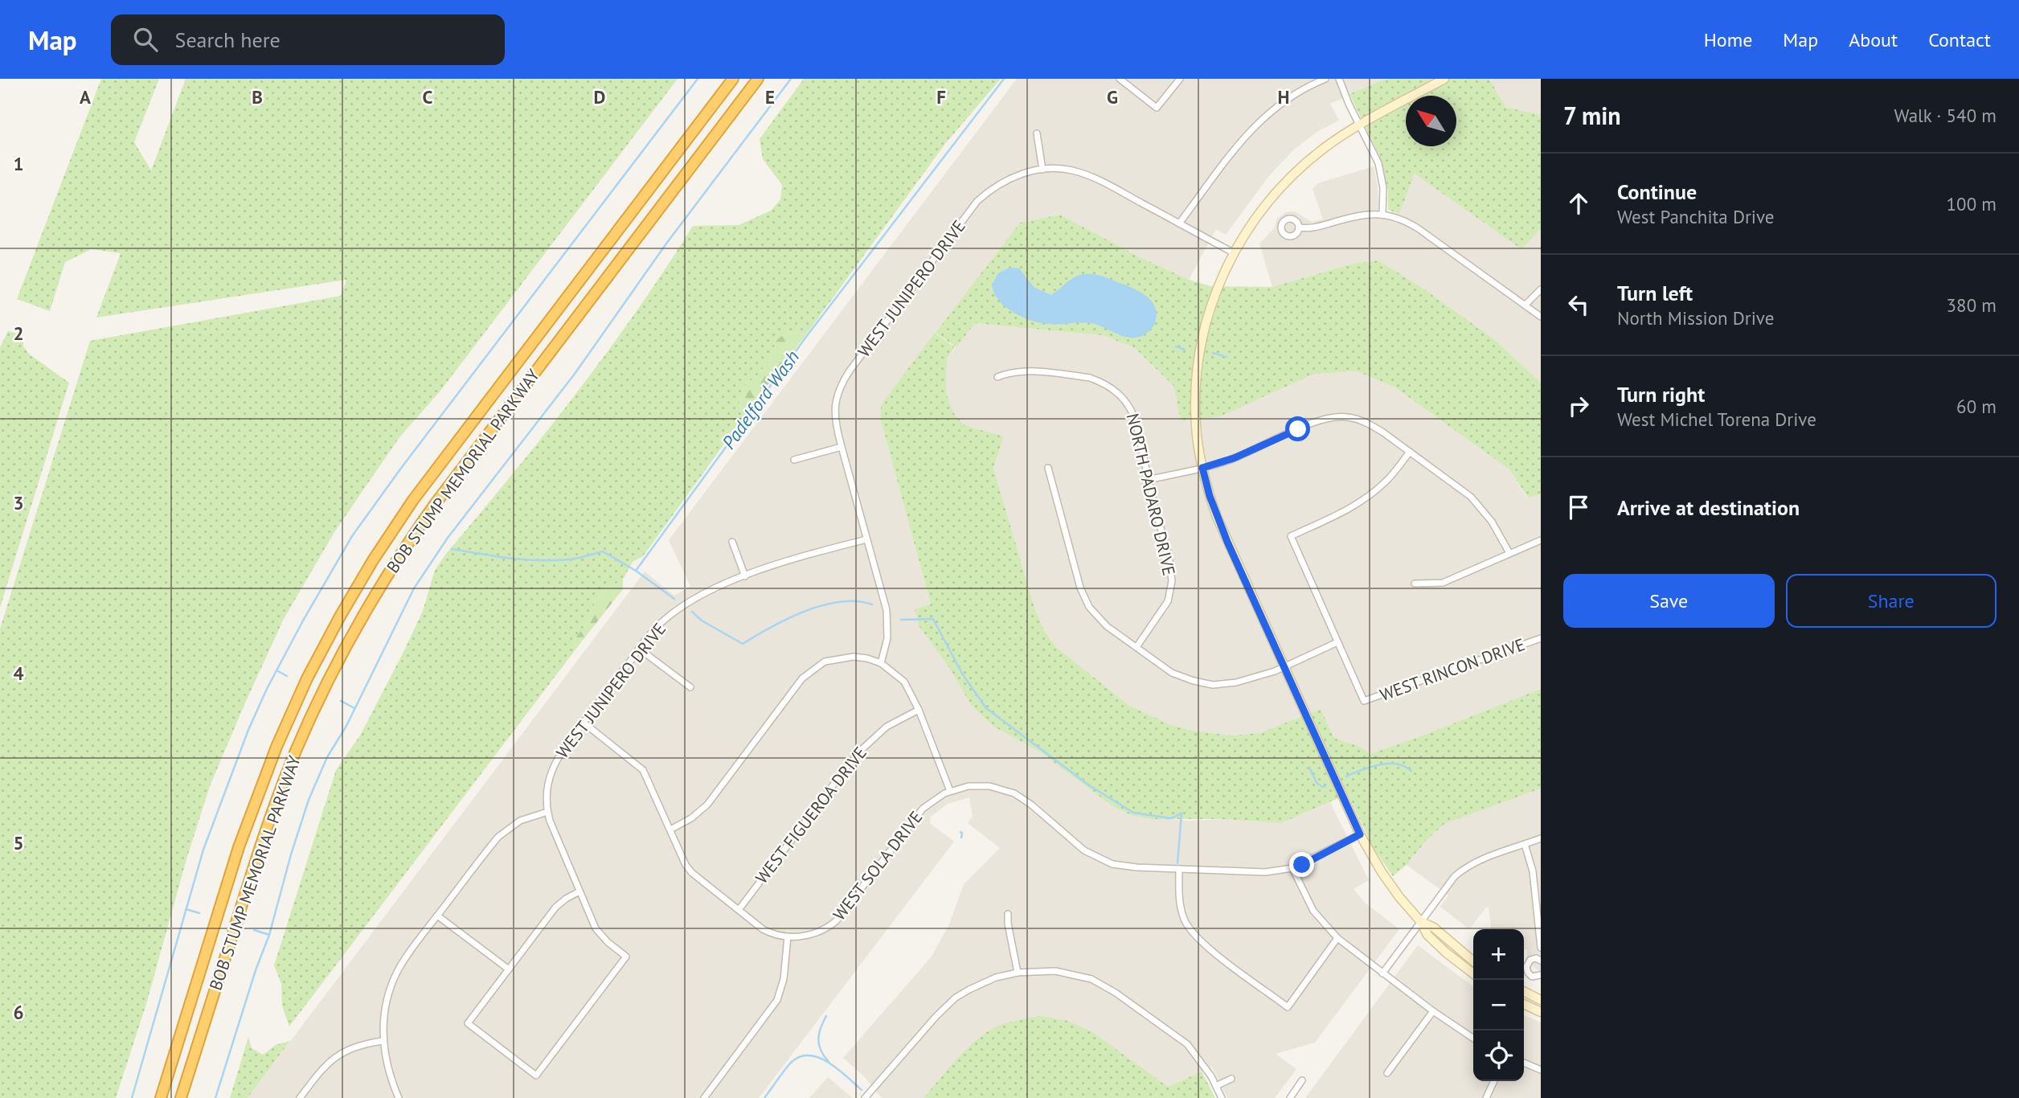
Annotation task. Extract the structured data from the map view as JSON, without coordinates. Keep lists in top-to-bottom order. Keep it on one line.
{"streets":{"highway":["BOB STUMP MEMORIAL PARKWAY"],"street":["WEST JUNIPERO DRIVE","NORTH PADARO DRIVE","WEST RINCON DRIVE","WEST FIGUEROA DRIVE","WEST SOLA DRIVE"]},"water":["Padelford Wash"],"north":"top left","page":{"header":"Map","search":"Search here","nav":["Home","Map","About","Contact"],"heading":["7 min","Walk · 540 m"],"list":[["Continue","West Panchita Drive","100 m"],["Turn left","North Mission Drive","380 m"],["Turn right","West Michel Torena Drive","60 m"],"Arrive at destination"],"buttons":["Save","Share"],"map_buttons":["+","−"]},"grid":{"columns":["A","B","C","D","E","F","G","H"],"rows":["1","2","3","4","5","6"]}}
